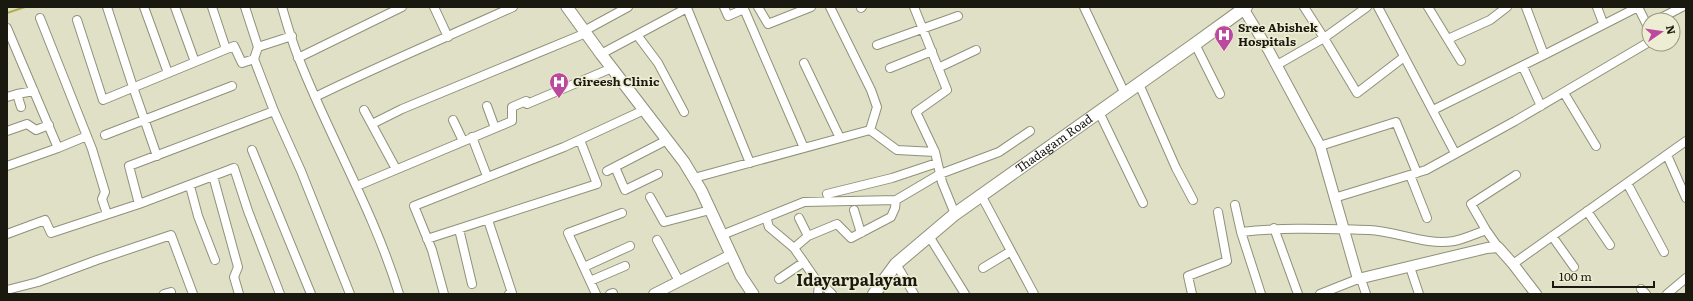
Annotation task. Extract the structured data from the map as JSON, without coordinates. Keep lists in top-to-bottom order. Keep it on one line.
{"streets":{"main road":["Thadagam Road"]},"districts":["Idayarpalayam"],"places":{"hospital":["Sree Abishek Hospitals","Gireesh Clinic"]},"scale_bar":"100 m","north":"right"}
